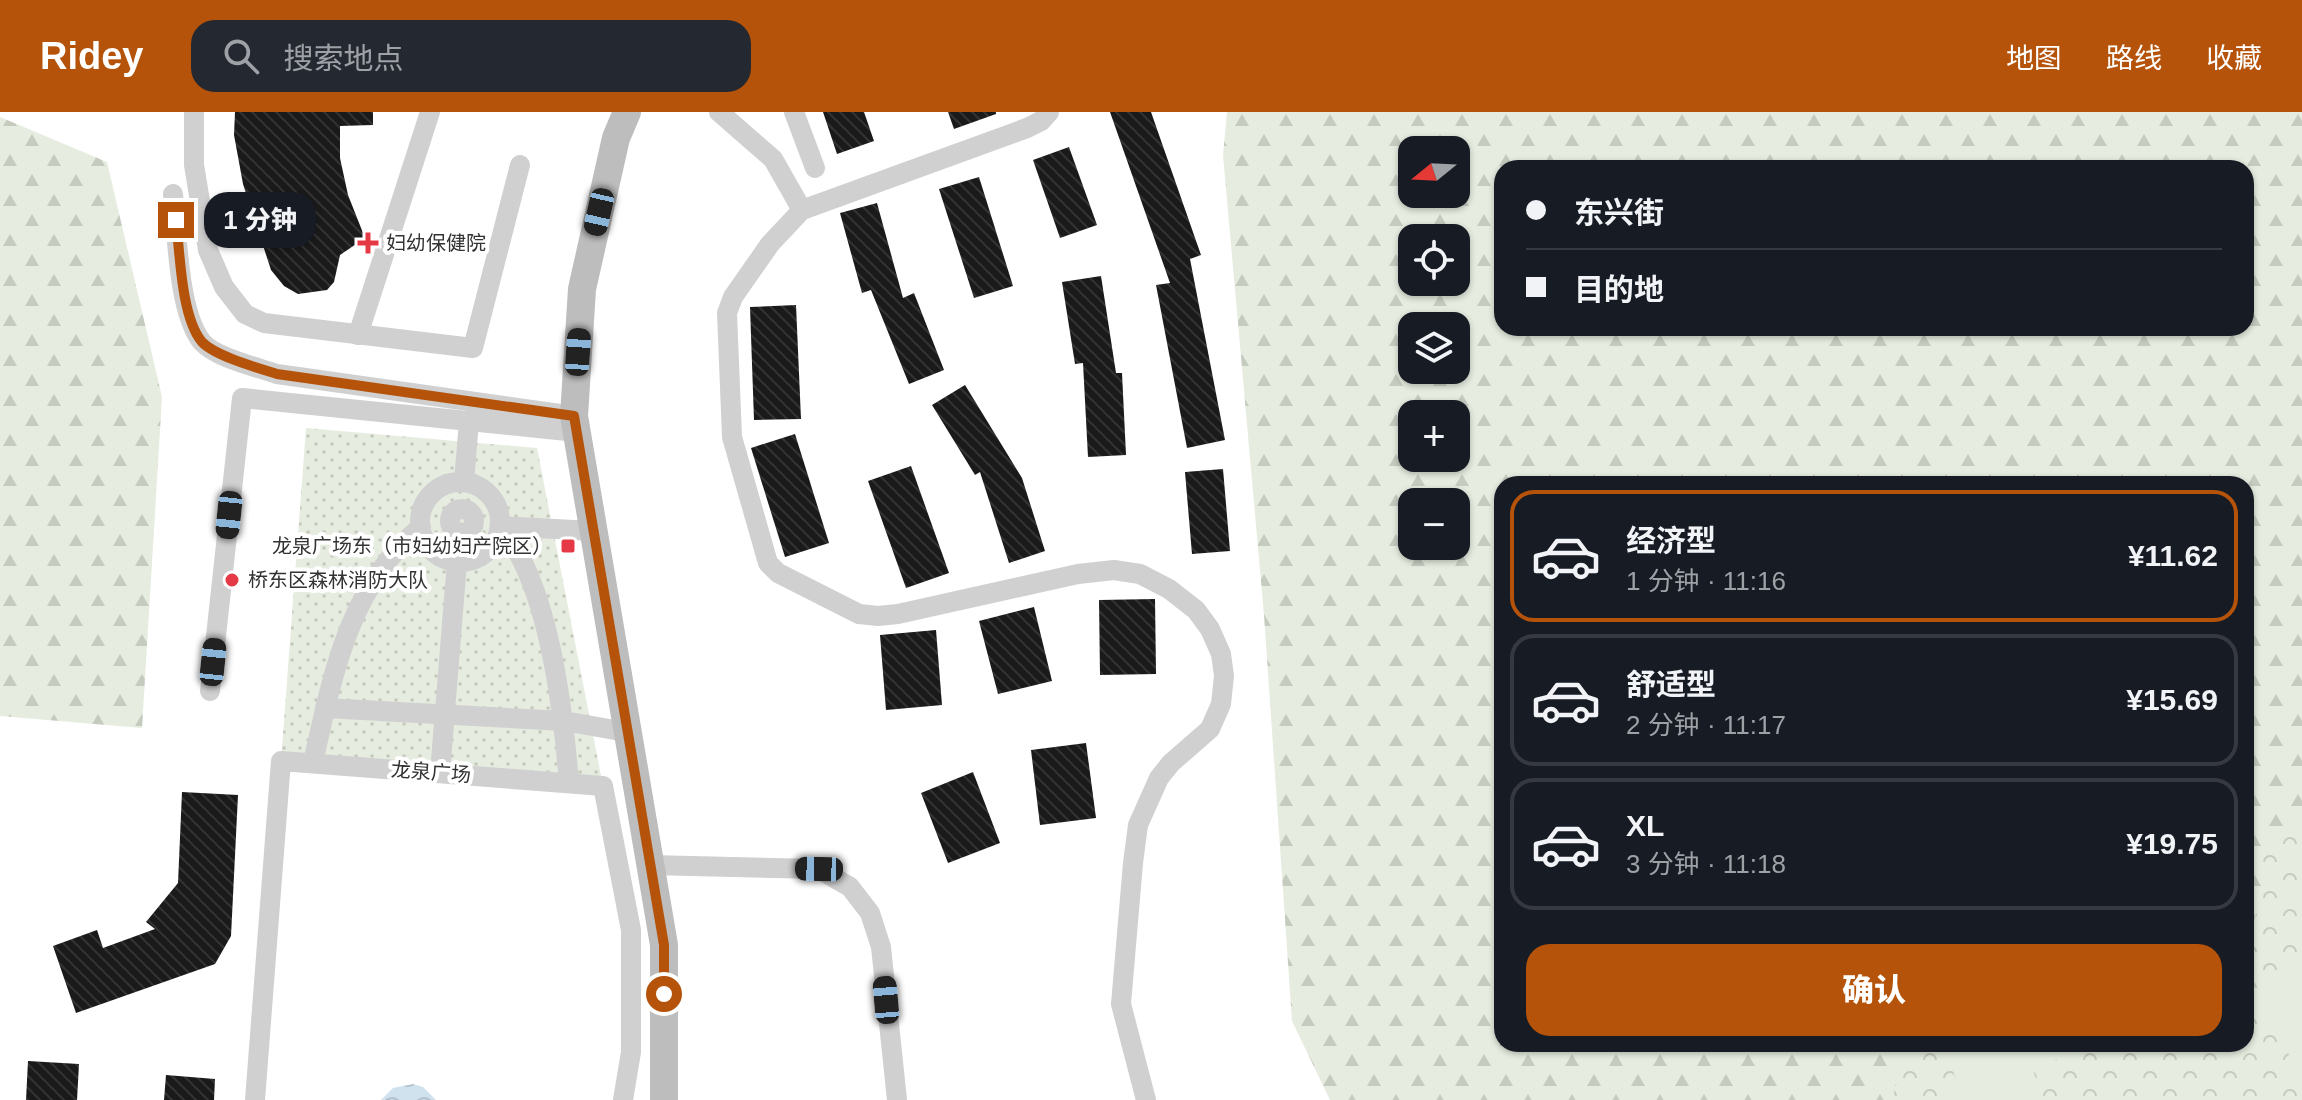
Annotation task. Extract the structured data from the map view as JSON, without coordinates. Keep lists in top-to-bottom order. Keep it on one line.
{"streets":{"street":["龙泉广场"]},"places":{"health":["妇幼保健院"],"transit":["龙泉广场东（市妇幼妇产院区）"],"other":["桥东区森林消防大队"]},"north":"left","page":{"header":"Ridey","search":"搜索地点","nav":["地图","路线","收藏"],"map_buttons":["+","−"],"banner":["东兴街","目的地"],"bubble":"1 分钟","list":[{"name":"经济型","note":"1 分钟 · 11:16","value":"¥11.62"},{"name":"舒适型","note":"2 分钟 · 11:17","value":"¥15.69"},{"name":"XL","note":"3 分钟 · 11:18","value":"¥19.75"}],"buttons":"确认"}}
